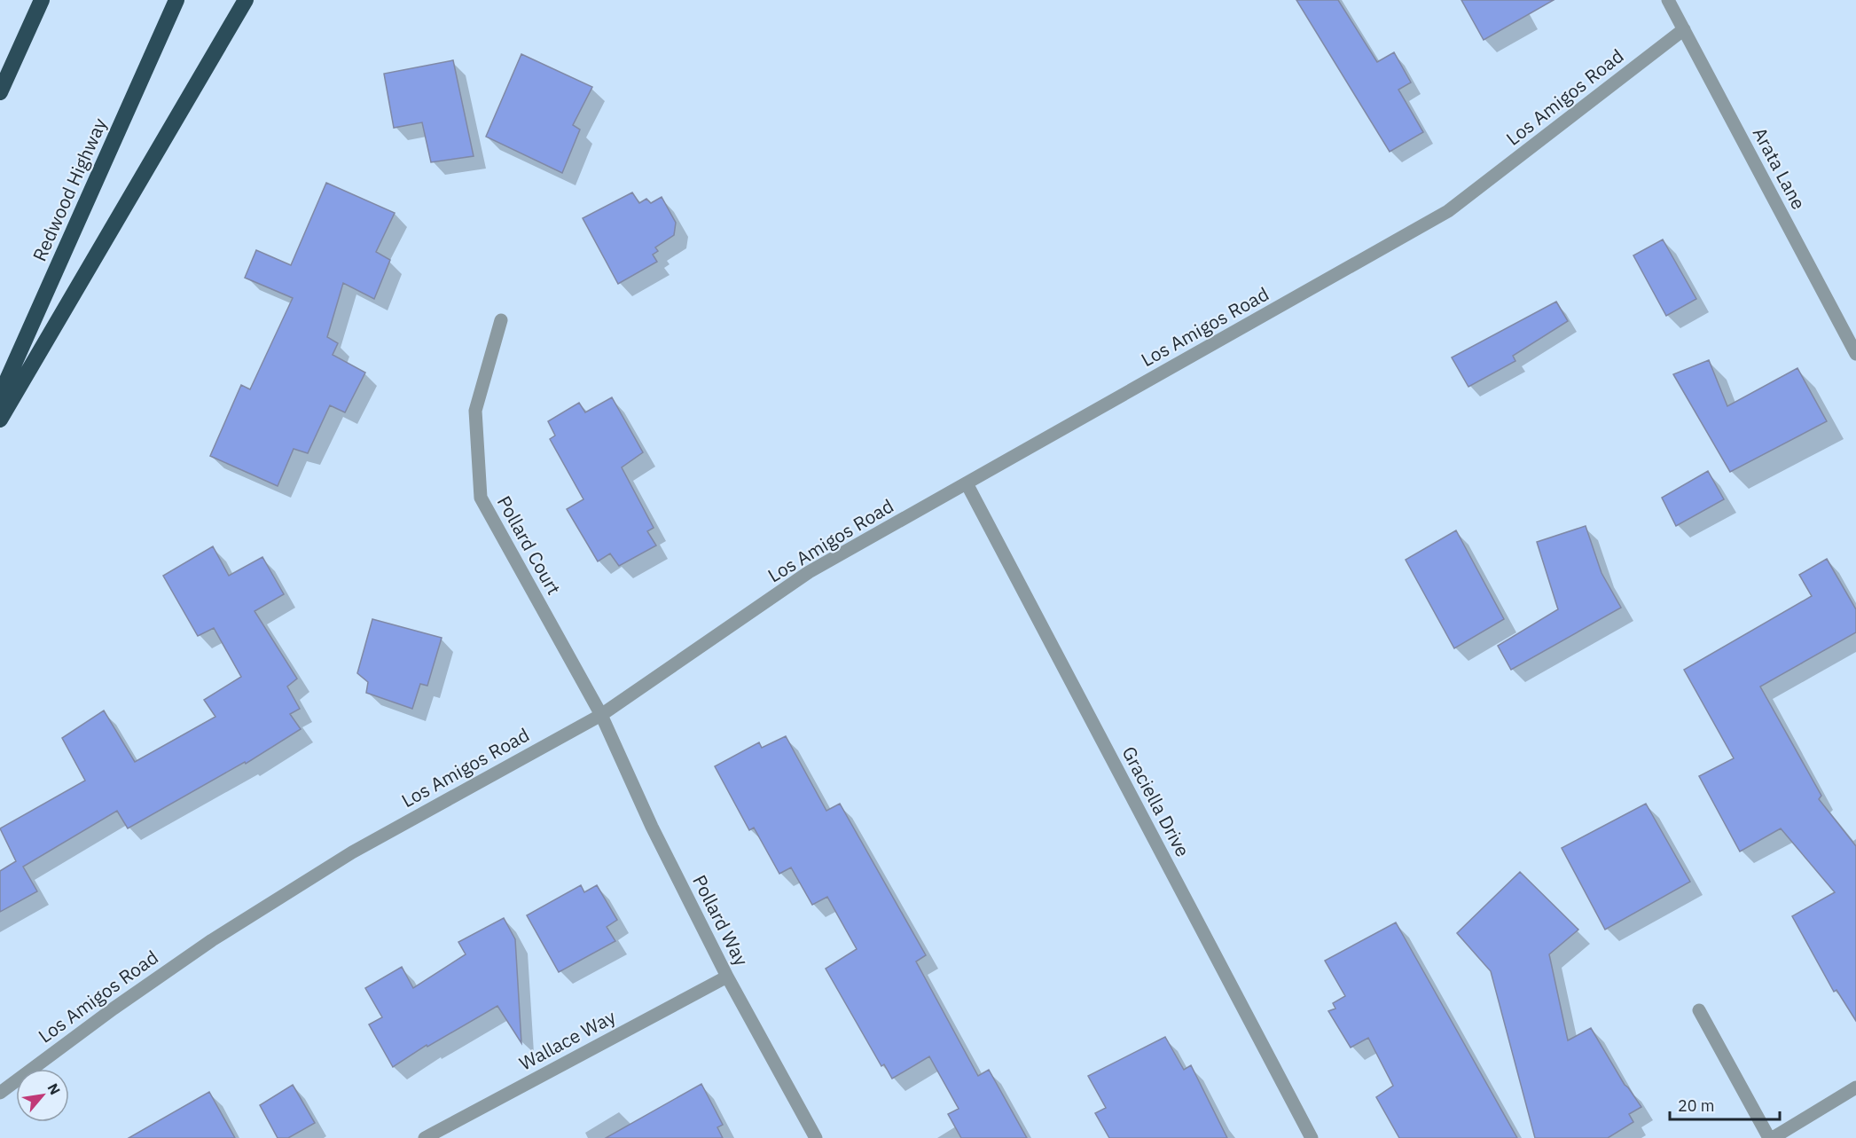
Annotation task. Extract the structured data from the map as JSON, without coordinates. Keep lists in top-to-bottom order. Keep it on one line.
{"streets":{"highway":["Redwood Highway"],"street":["Los Amigos Road","Arata Lane","Pollard Court","Graciella Drive","Pollard Way","Wallace Way"]},"crossings":[["Los Amigos Road","Arata Lane"],["Los Amigos Road","Pollard Court"],["Los Amigos Road","Graciella Drive"],["Los Amigos Road","Pollard Way"],["Pollard Court","Pollard Way"],["Pollard Way","Wallace Way"]],"scale_bar":"20 m","north":"top right"}
